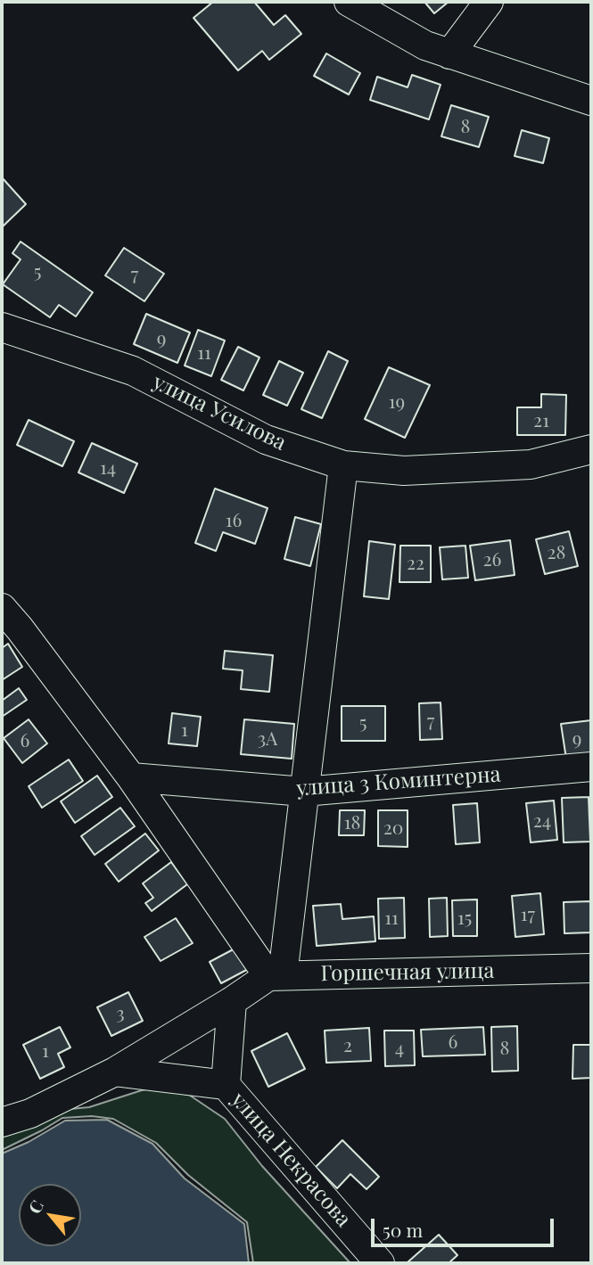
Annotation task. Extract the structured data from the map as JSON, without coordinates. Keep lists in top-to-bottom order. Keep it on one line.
{"streets":{"street":["улица Усилова","улица 3 Коминтерна","Горшечная улица","улица Некрасова"]},"house_numbers":["8","5","7","9","11","19","21","14","16","28","26","22","7","5","1","3А","9","6","24","18","20","17","11","15","3","6","2","4","8","1"],"scale_bar":"50 m","north":"top left"}
